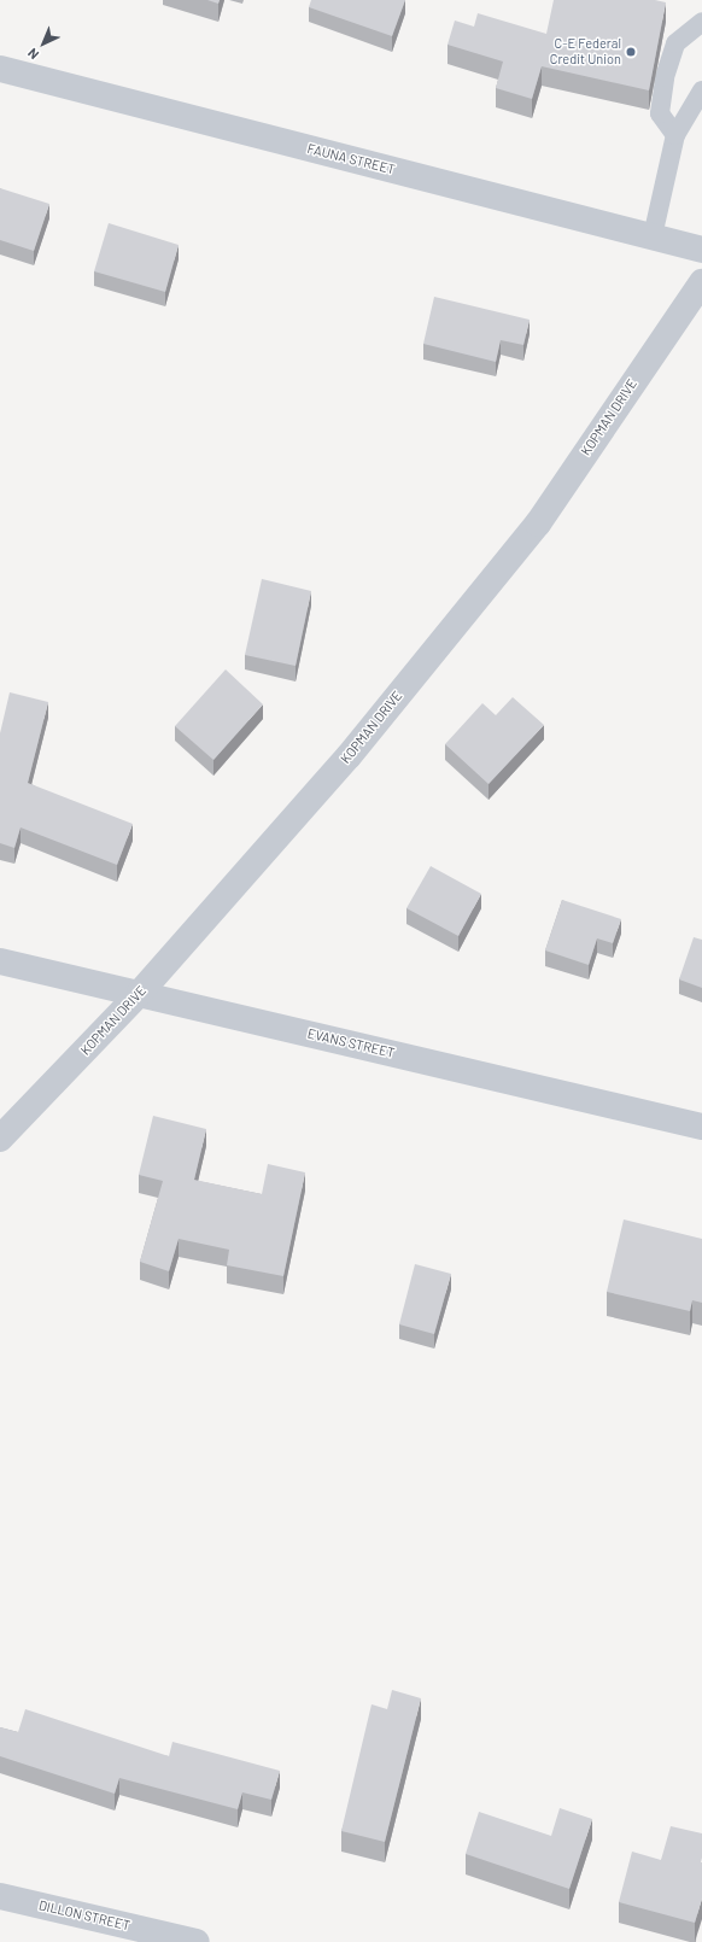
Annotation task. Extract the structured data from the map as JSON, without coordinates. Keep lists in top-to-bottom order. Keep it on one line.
{"streets":{"street":["FAUNA STREET","KOPMAN DRIVE","EVANS STREET","DILLON STREET"]},"crossings":[["KOPMAN DRIVE","EVANS STREET"]],"places":["C-E Federal Credit Union"],"north":"bottom left"}
